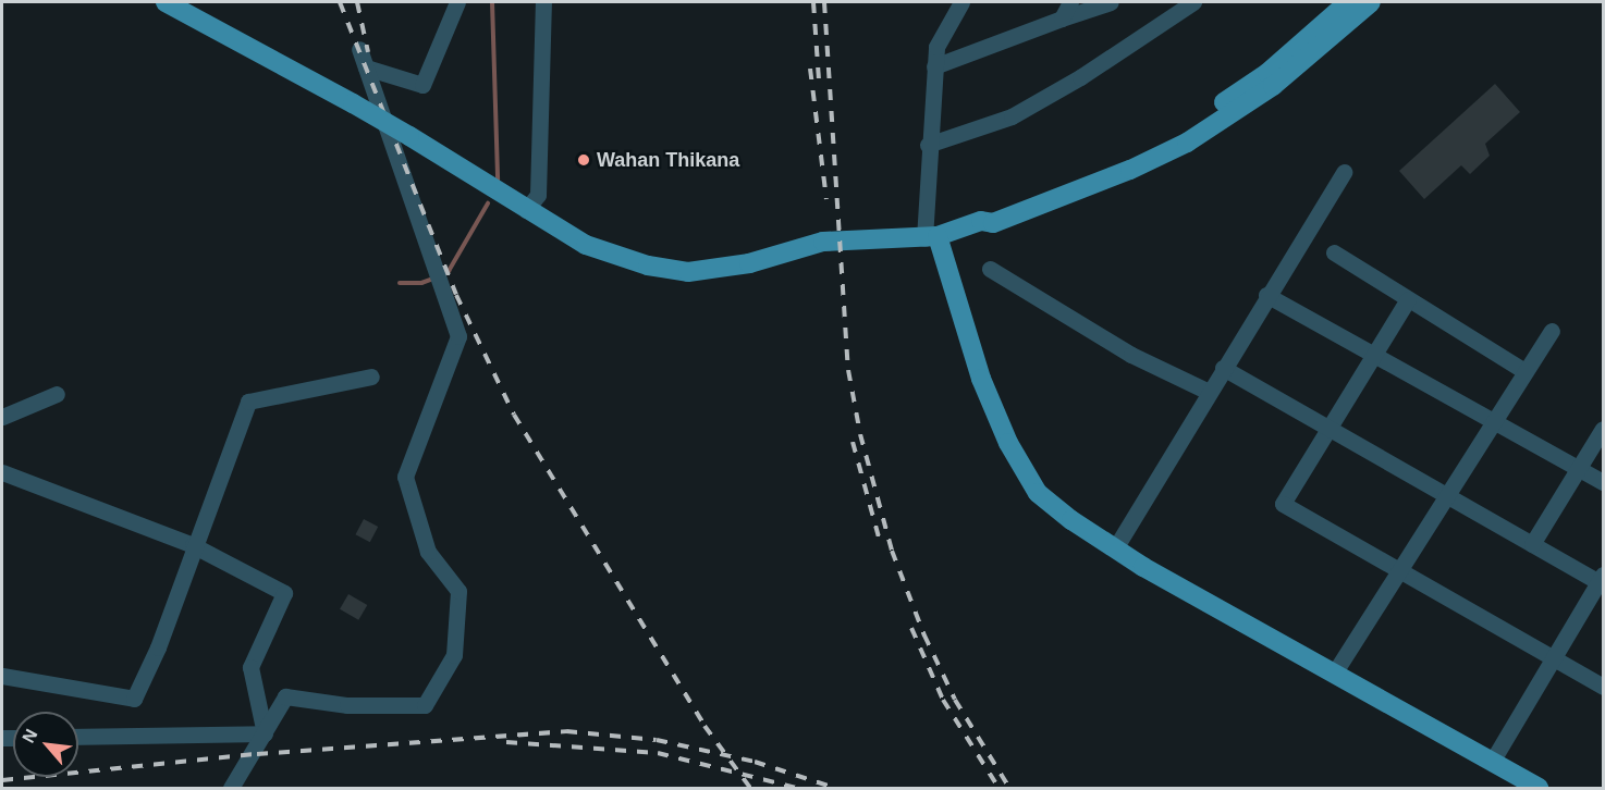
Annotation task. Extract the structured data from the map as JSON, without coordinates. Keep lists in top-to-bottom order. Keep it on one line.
{"places":["Wahan Thikana"],"north":"top left"}
